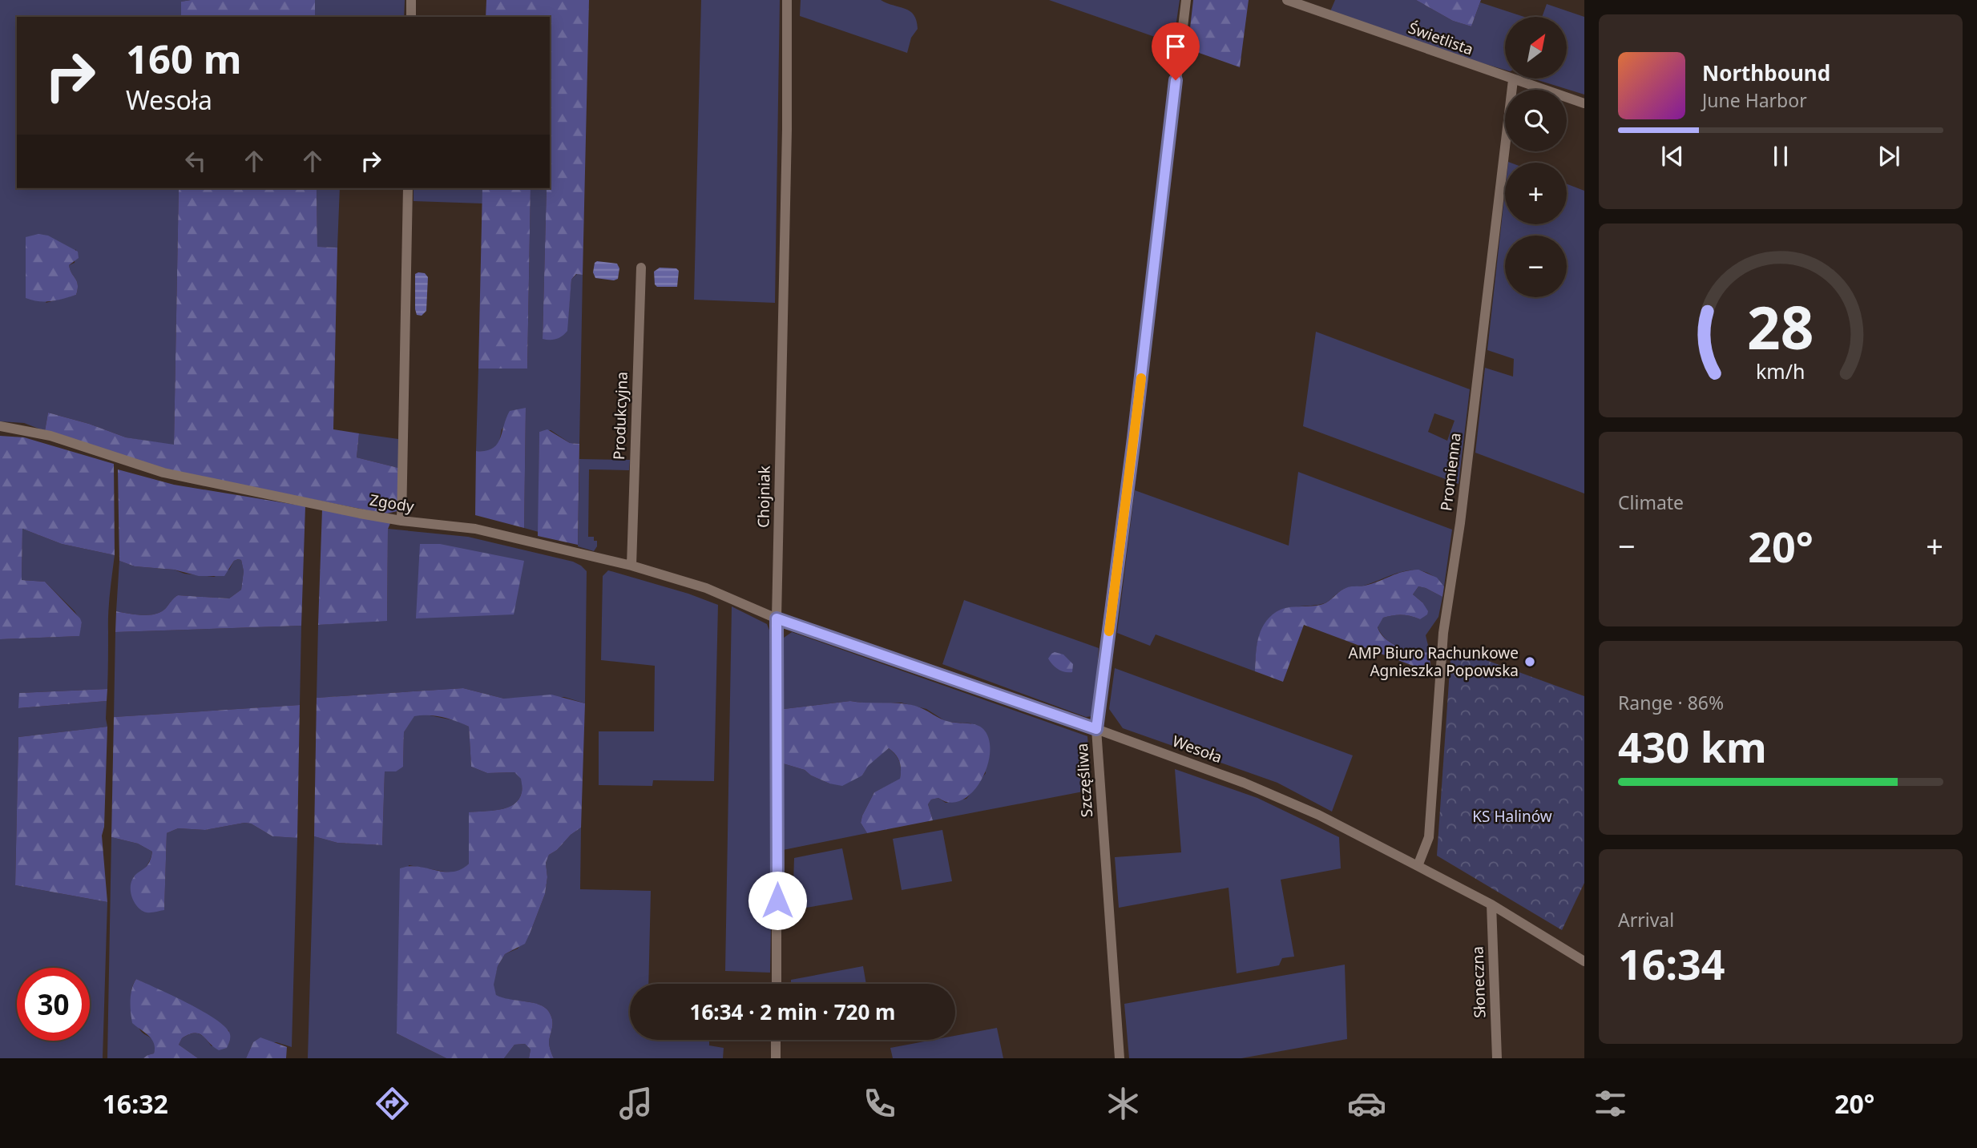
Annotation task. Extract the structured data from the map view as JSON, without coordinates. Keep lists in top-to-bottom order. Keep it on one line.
{"streets":{"street":["Świetlista","Produkcyjna","Promienna","Chojniak","Zgody","Wesoła","Szczęśliwa","Słoneczna"]},"crossings":[["Świetlista","Promienna"],["Produkcyjna","Zgody"],["Promienna","Wesoła"],["Chojniak","Zgody"],["Chojniak","Wesoła"],["Zgody","Wesoła"],["Wesoła","Szczęśliwa"],["Wesoła","Słoneczna"]],"parks":["KS Halinów"],"places":["AMP Biuro Rachunkowe Agnieszka Popowska"],"north":"top right","page":{"map_buttons":["+","−"],"turn":["160 m","Wesoła"],"song":["Northbound","June Harbor"],"tile":["Climate",["Range · 86%","430 km"],["Arrival","16:34"]],"heat":["−","20°","+"],"limit":"30","trip":"16:34 · 2 min · 720 m","tabs":["16:32","20°"],"gauge":["28","km/h"]}}
